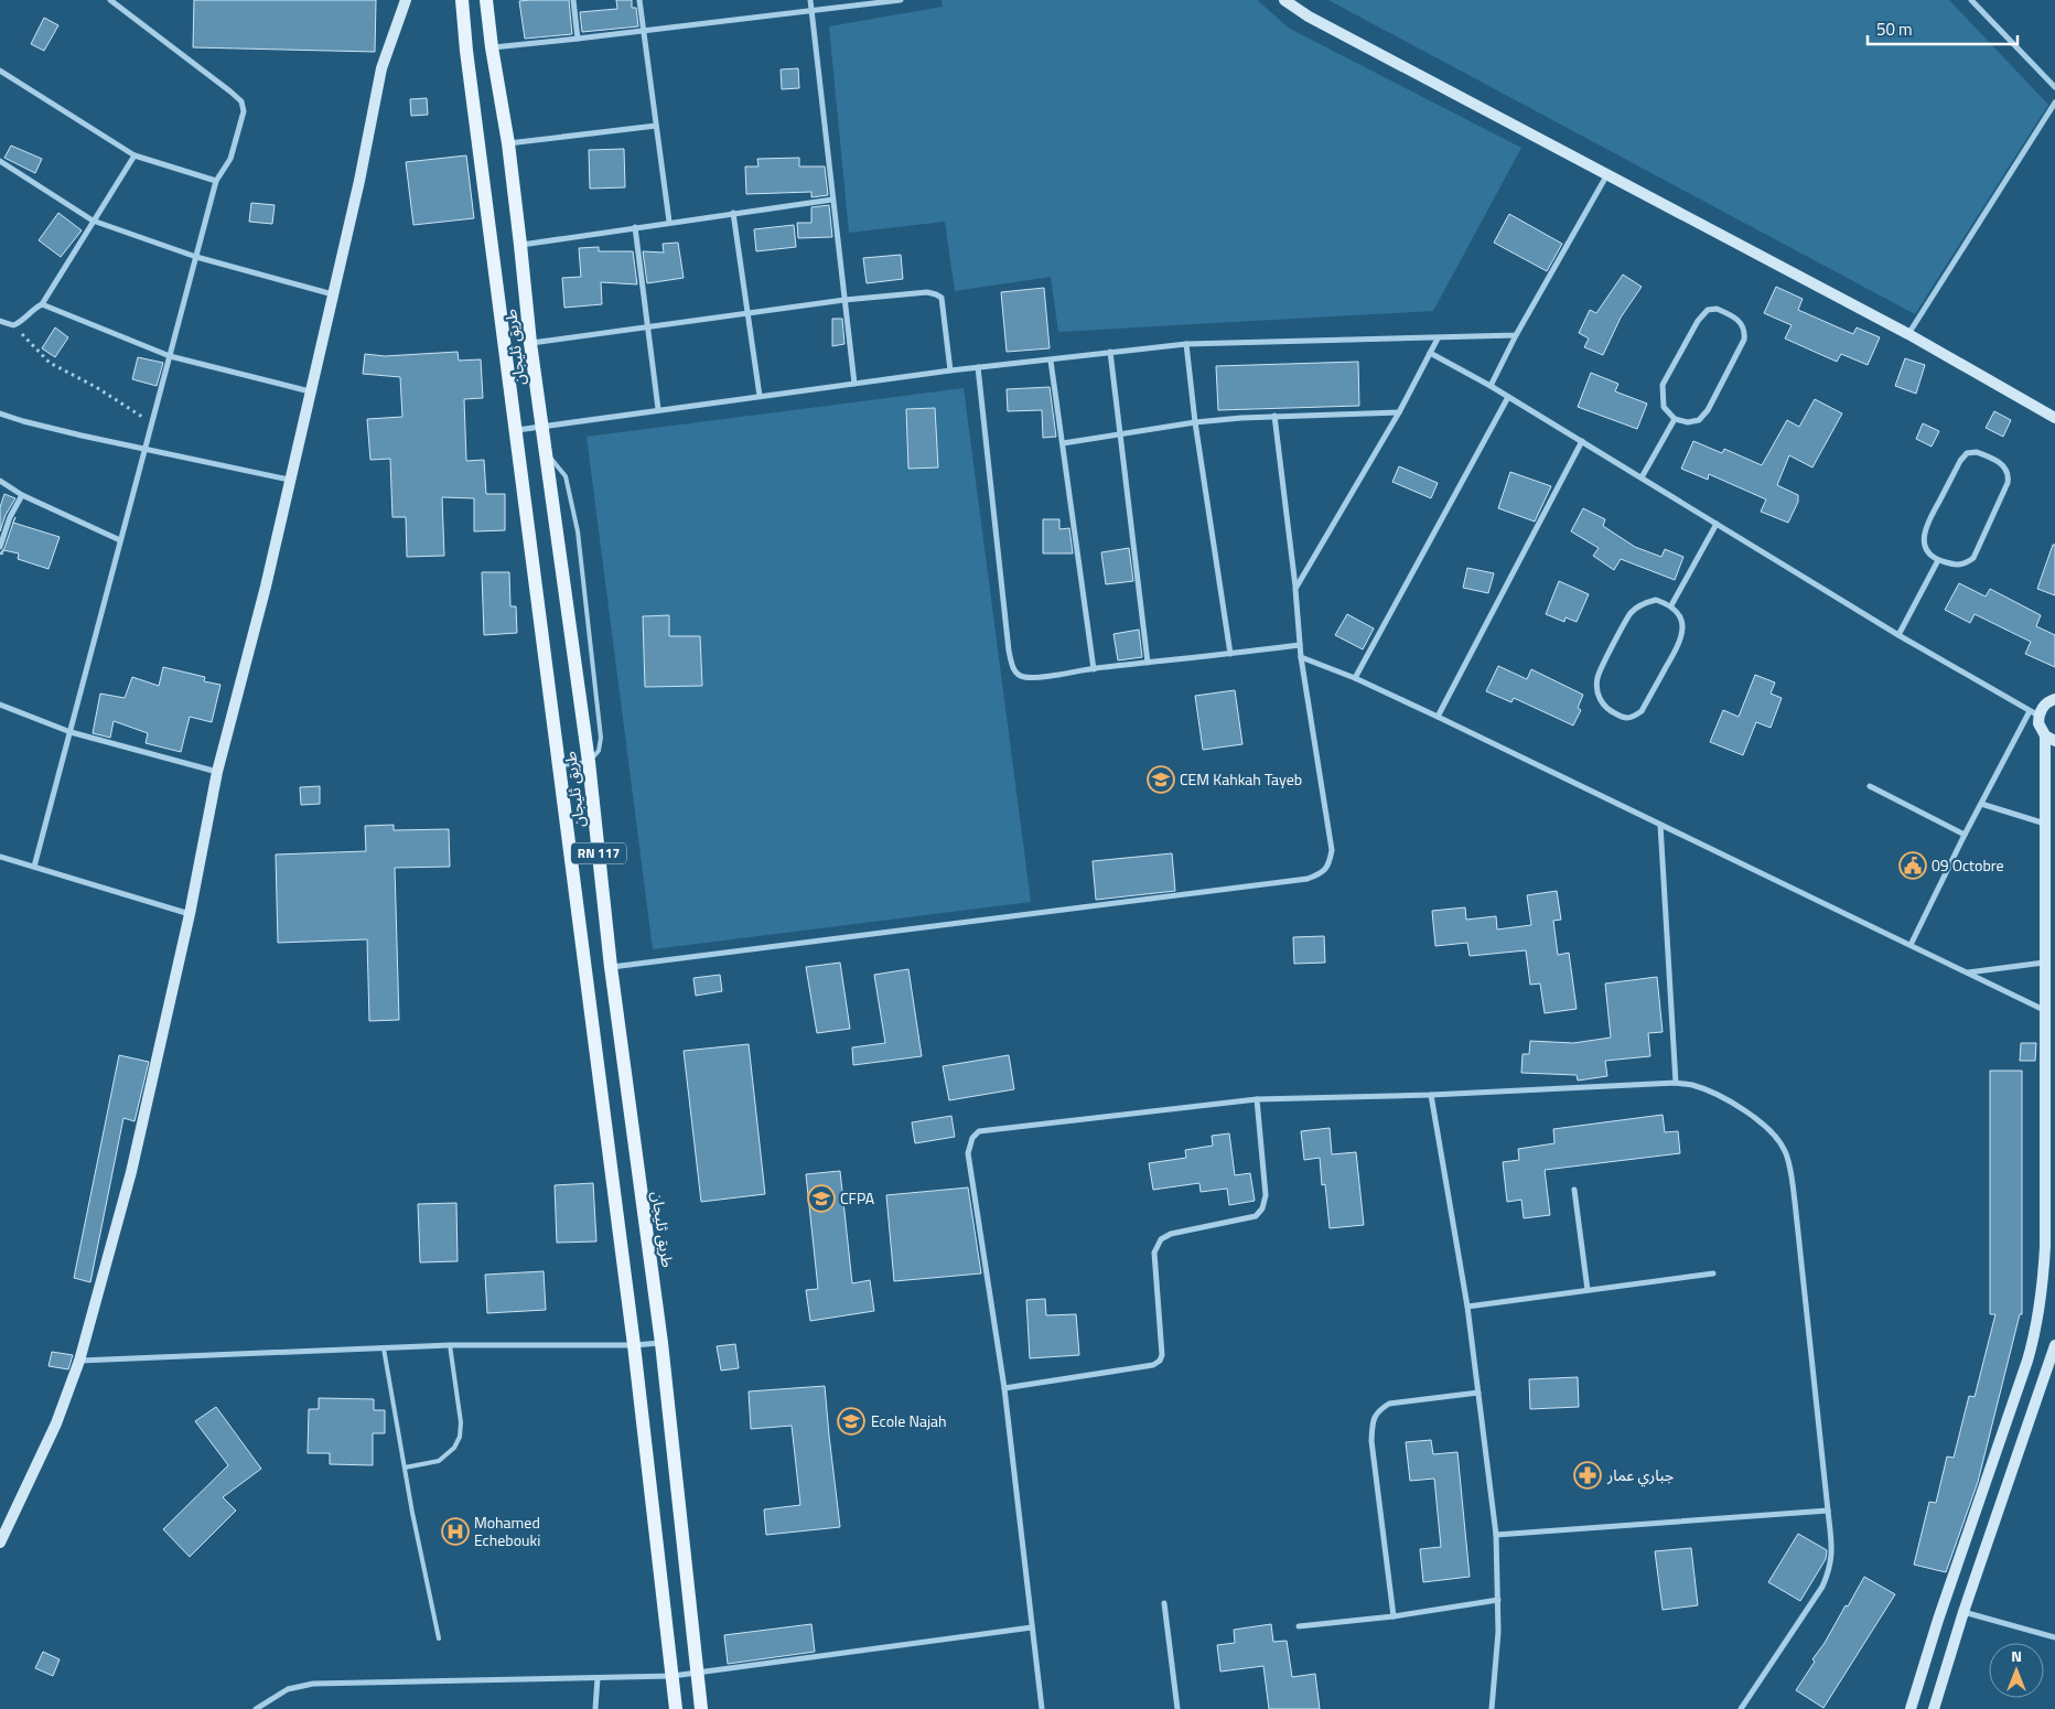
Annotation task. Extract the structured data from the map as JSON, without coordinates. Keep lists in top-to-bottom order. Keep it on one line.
{"streets":{"main road":["طريق ثليجان","RN 117"]},"places":{"school or university":["CEM Kahkah Tayeb","CFPA","Ecole Najah"],"public building":["09 Octobre"],"pharmacy":["جباري عمار"],"hospital":["Mohamed Echebouki"]},"scale_bar":"50 m","north":"top"}
